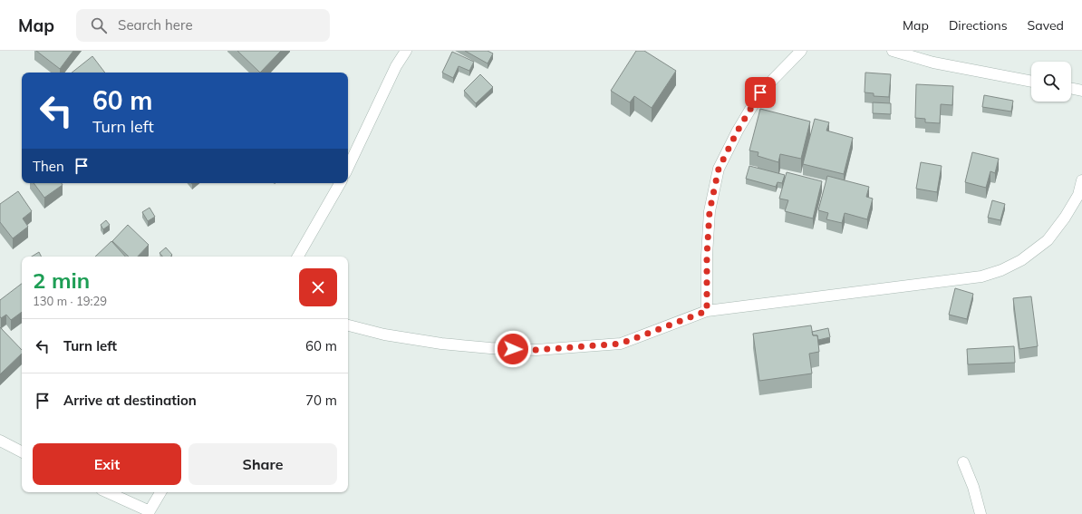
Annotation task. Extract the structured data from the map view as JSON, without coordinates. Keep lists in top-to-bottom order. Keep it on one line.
{"page":{"header":"Map","search":"Search here","nav":["Map","Directions","Saved"],"turn":["60 m","Turn left"],"then":"Then","heading":["2 min","130 m · 19:29"],"list":[{"name":"Turn left","value":"60 m"},{"name":"Arrive at destination","value":"70 m"}],"buttons":["Exit","Share"]}}
